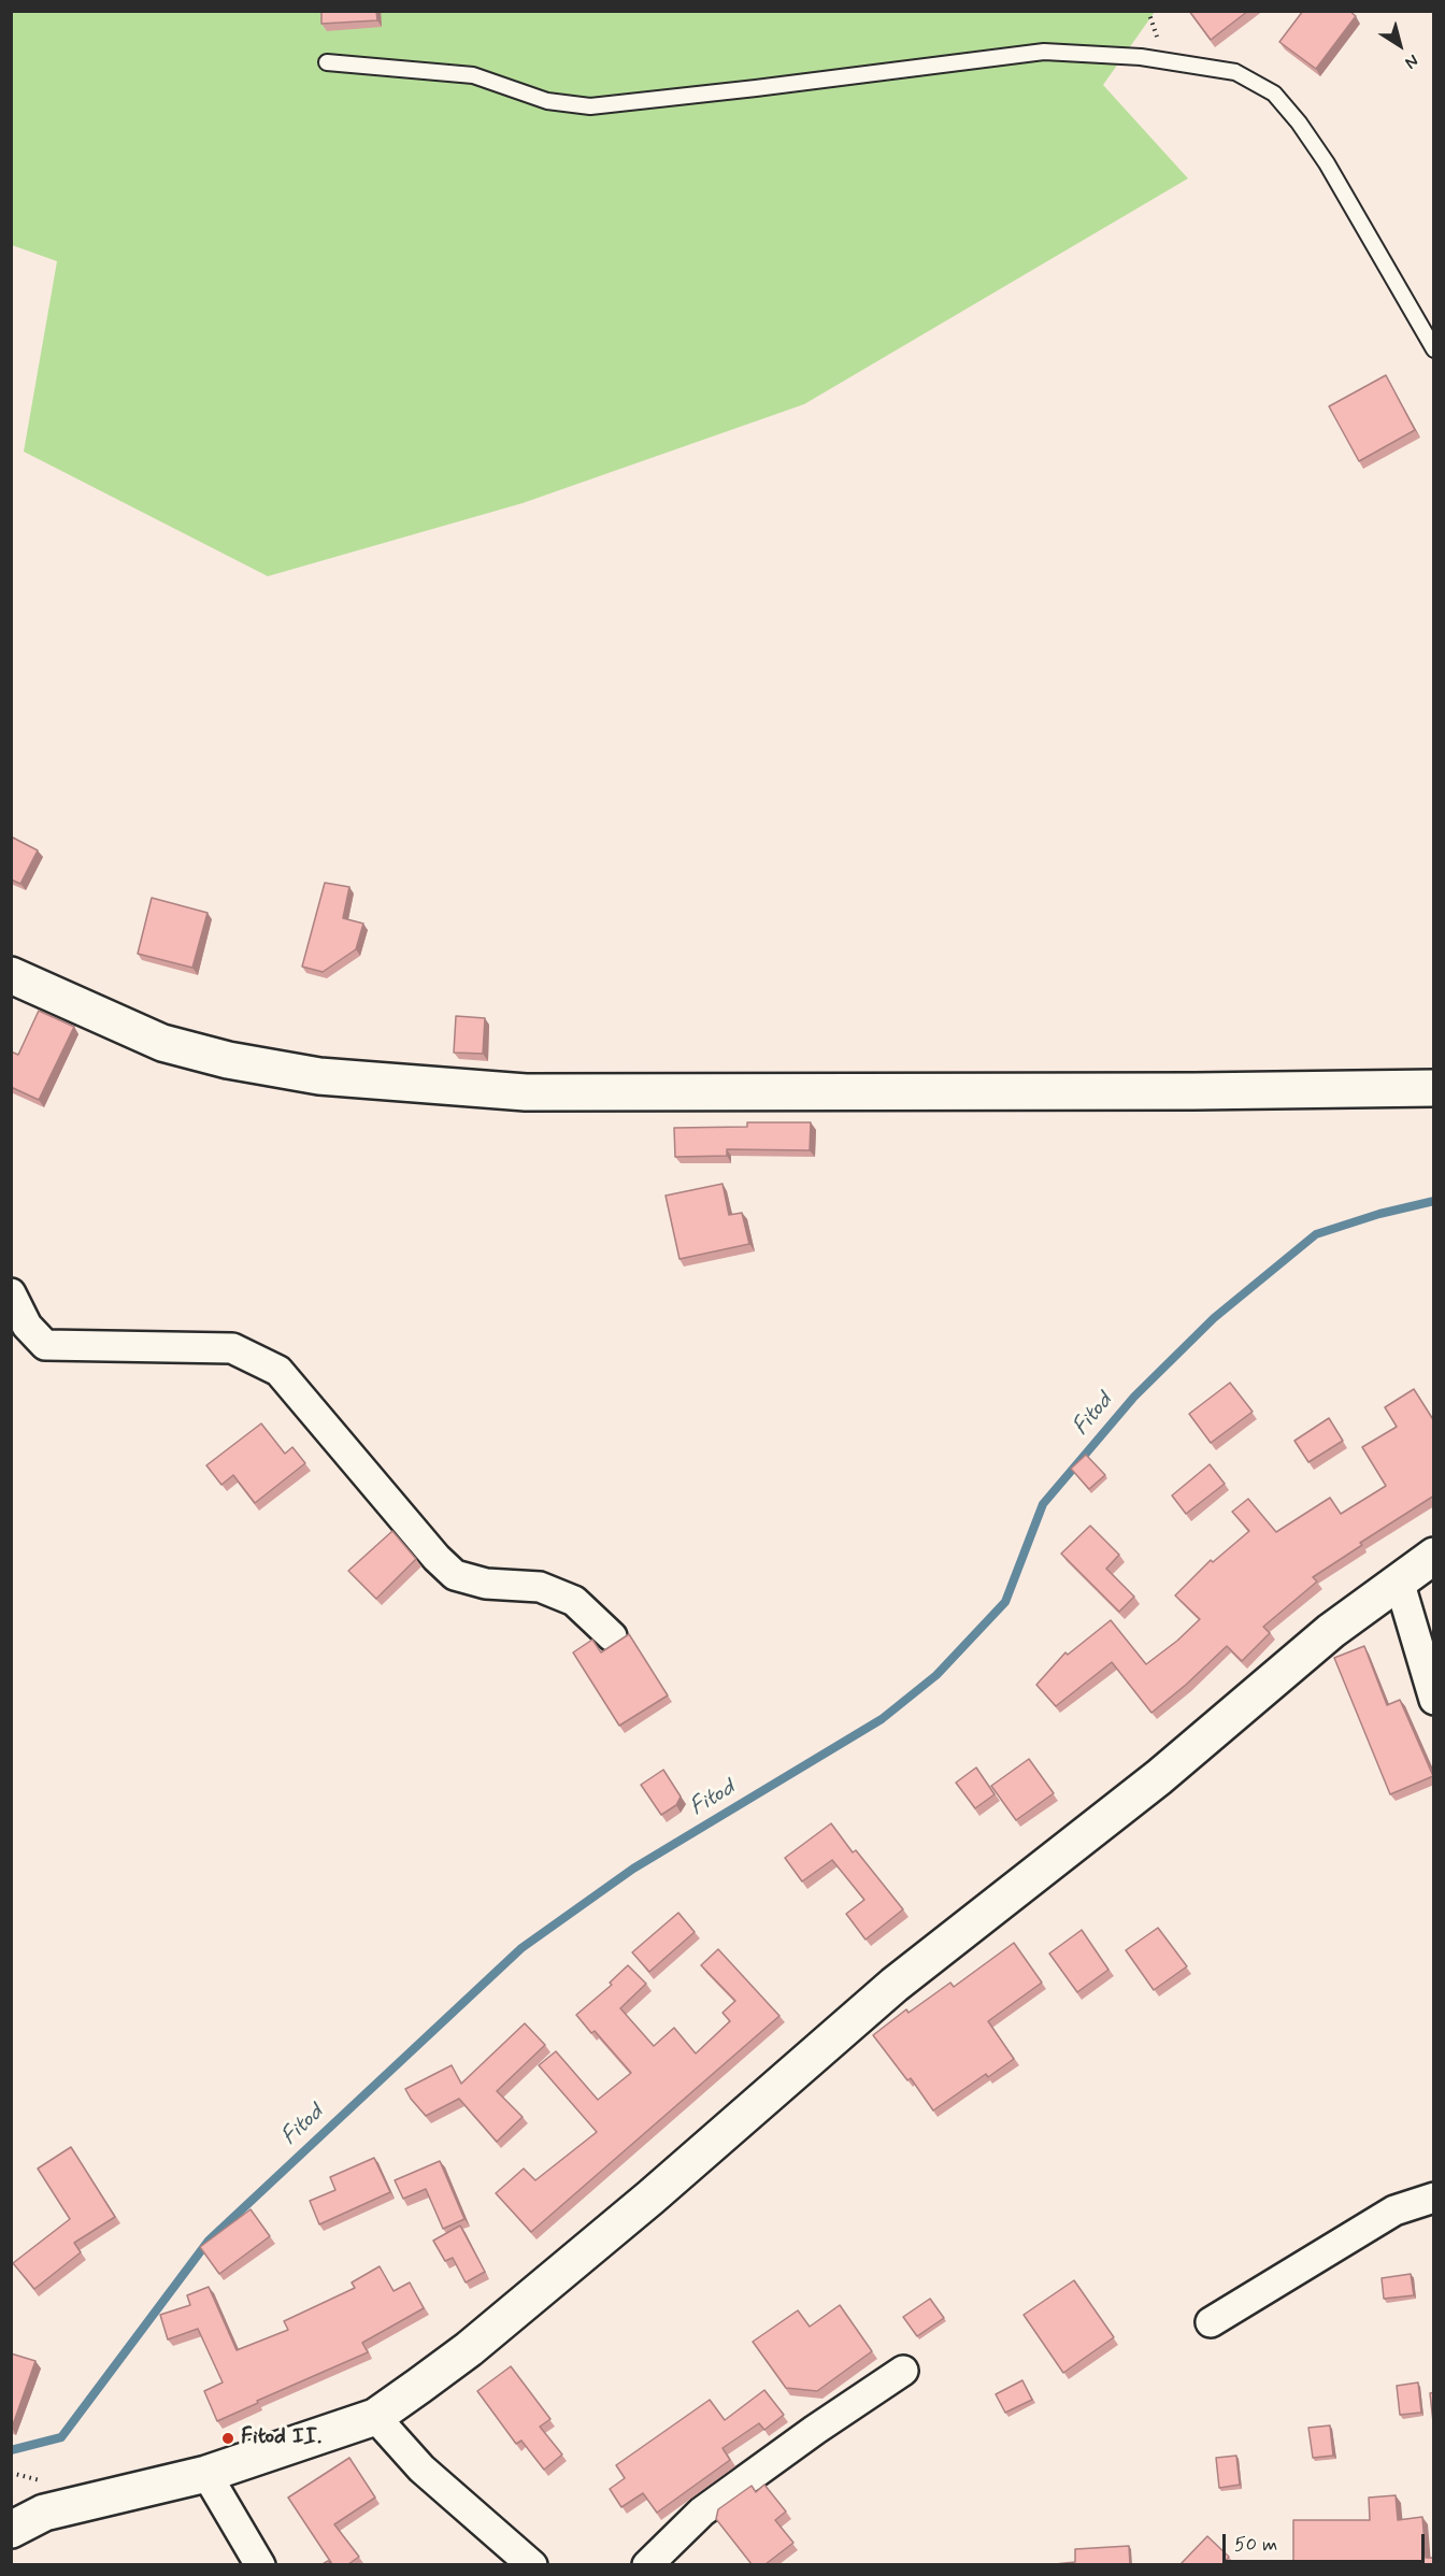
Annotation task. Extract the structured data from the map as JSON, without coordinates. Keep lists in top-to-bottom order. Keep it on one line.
{"water":["Fitod"],"places":["Fitod II."],"scale_bar":"50 m","north":"bottom right"}
